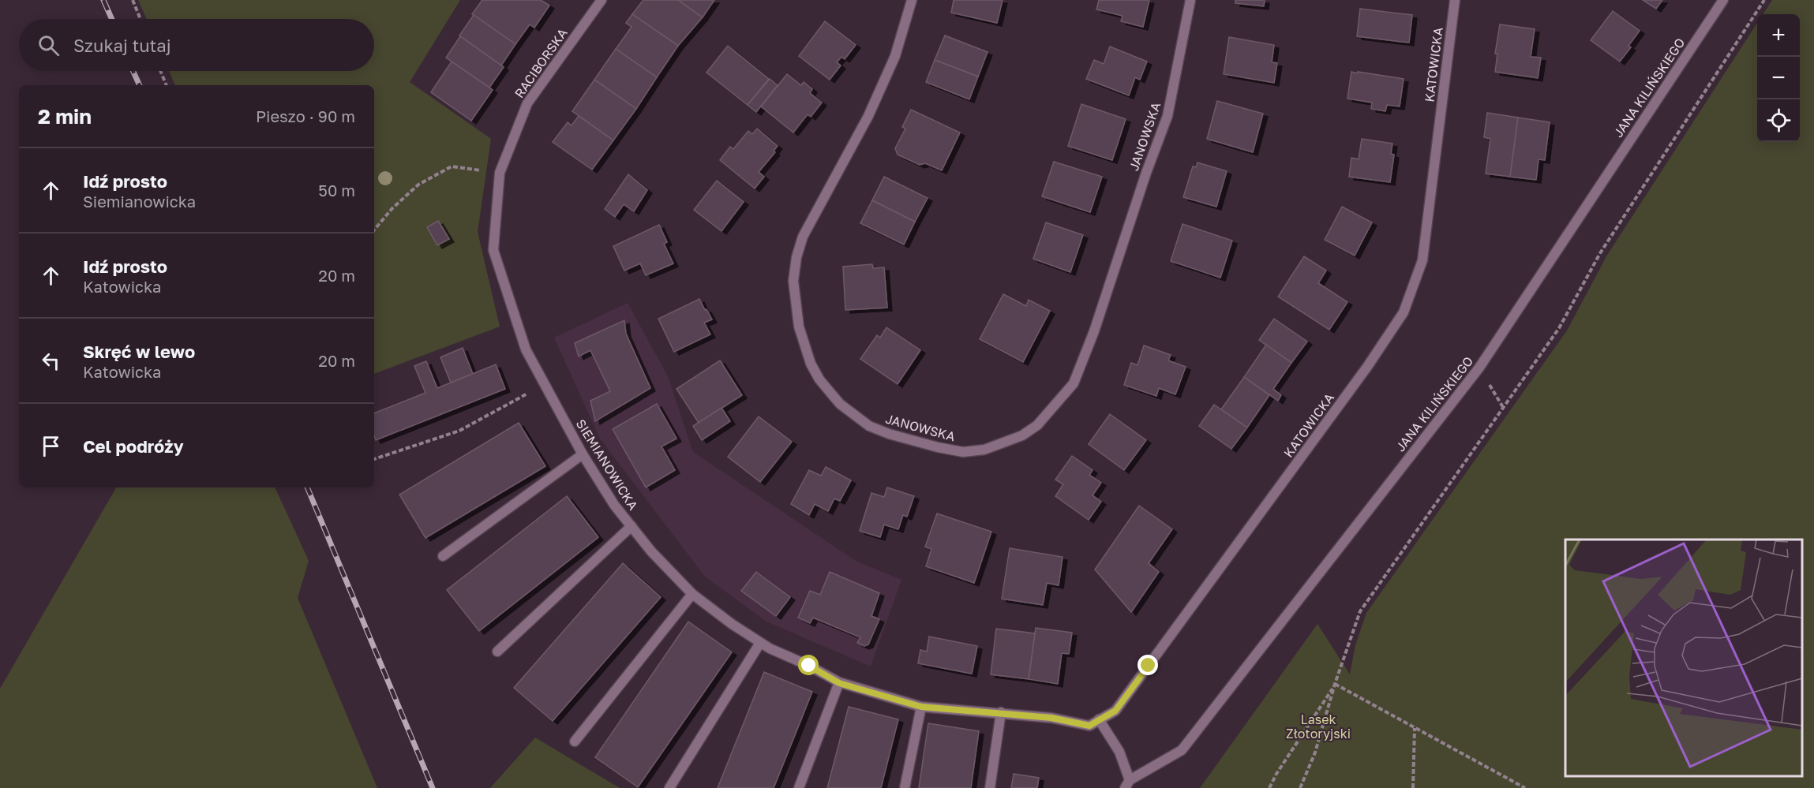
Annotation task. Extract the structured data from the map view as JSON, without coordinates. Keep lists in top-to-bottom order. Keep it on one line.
{"streets":{"street":["RACIBORSKA","KATOWICKA","JANA KILIŃSKIEGO","JANOWSKA","SIEMIANOWICKA"]},"crossings":[["RACIBORSKA","SIEMIANOWICKA"],["KATOWICKA","SIEMIANOWICKA"]],"parks":["Lasek Złotoryjski"],"page":{"map_buttons":["+","−"],"search":"Szukaj tutaj","heading":["2 min","Pieszo · 90 m"],"list":[["Idź prosto","Siemianowicka","50 m"],["Idź prosto","Katowicka","20 m"],["Skręć w lewo","Katowicka","20 m"],"Cel podróży"]}}
